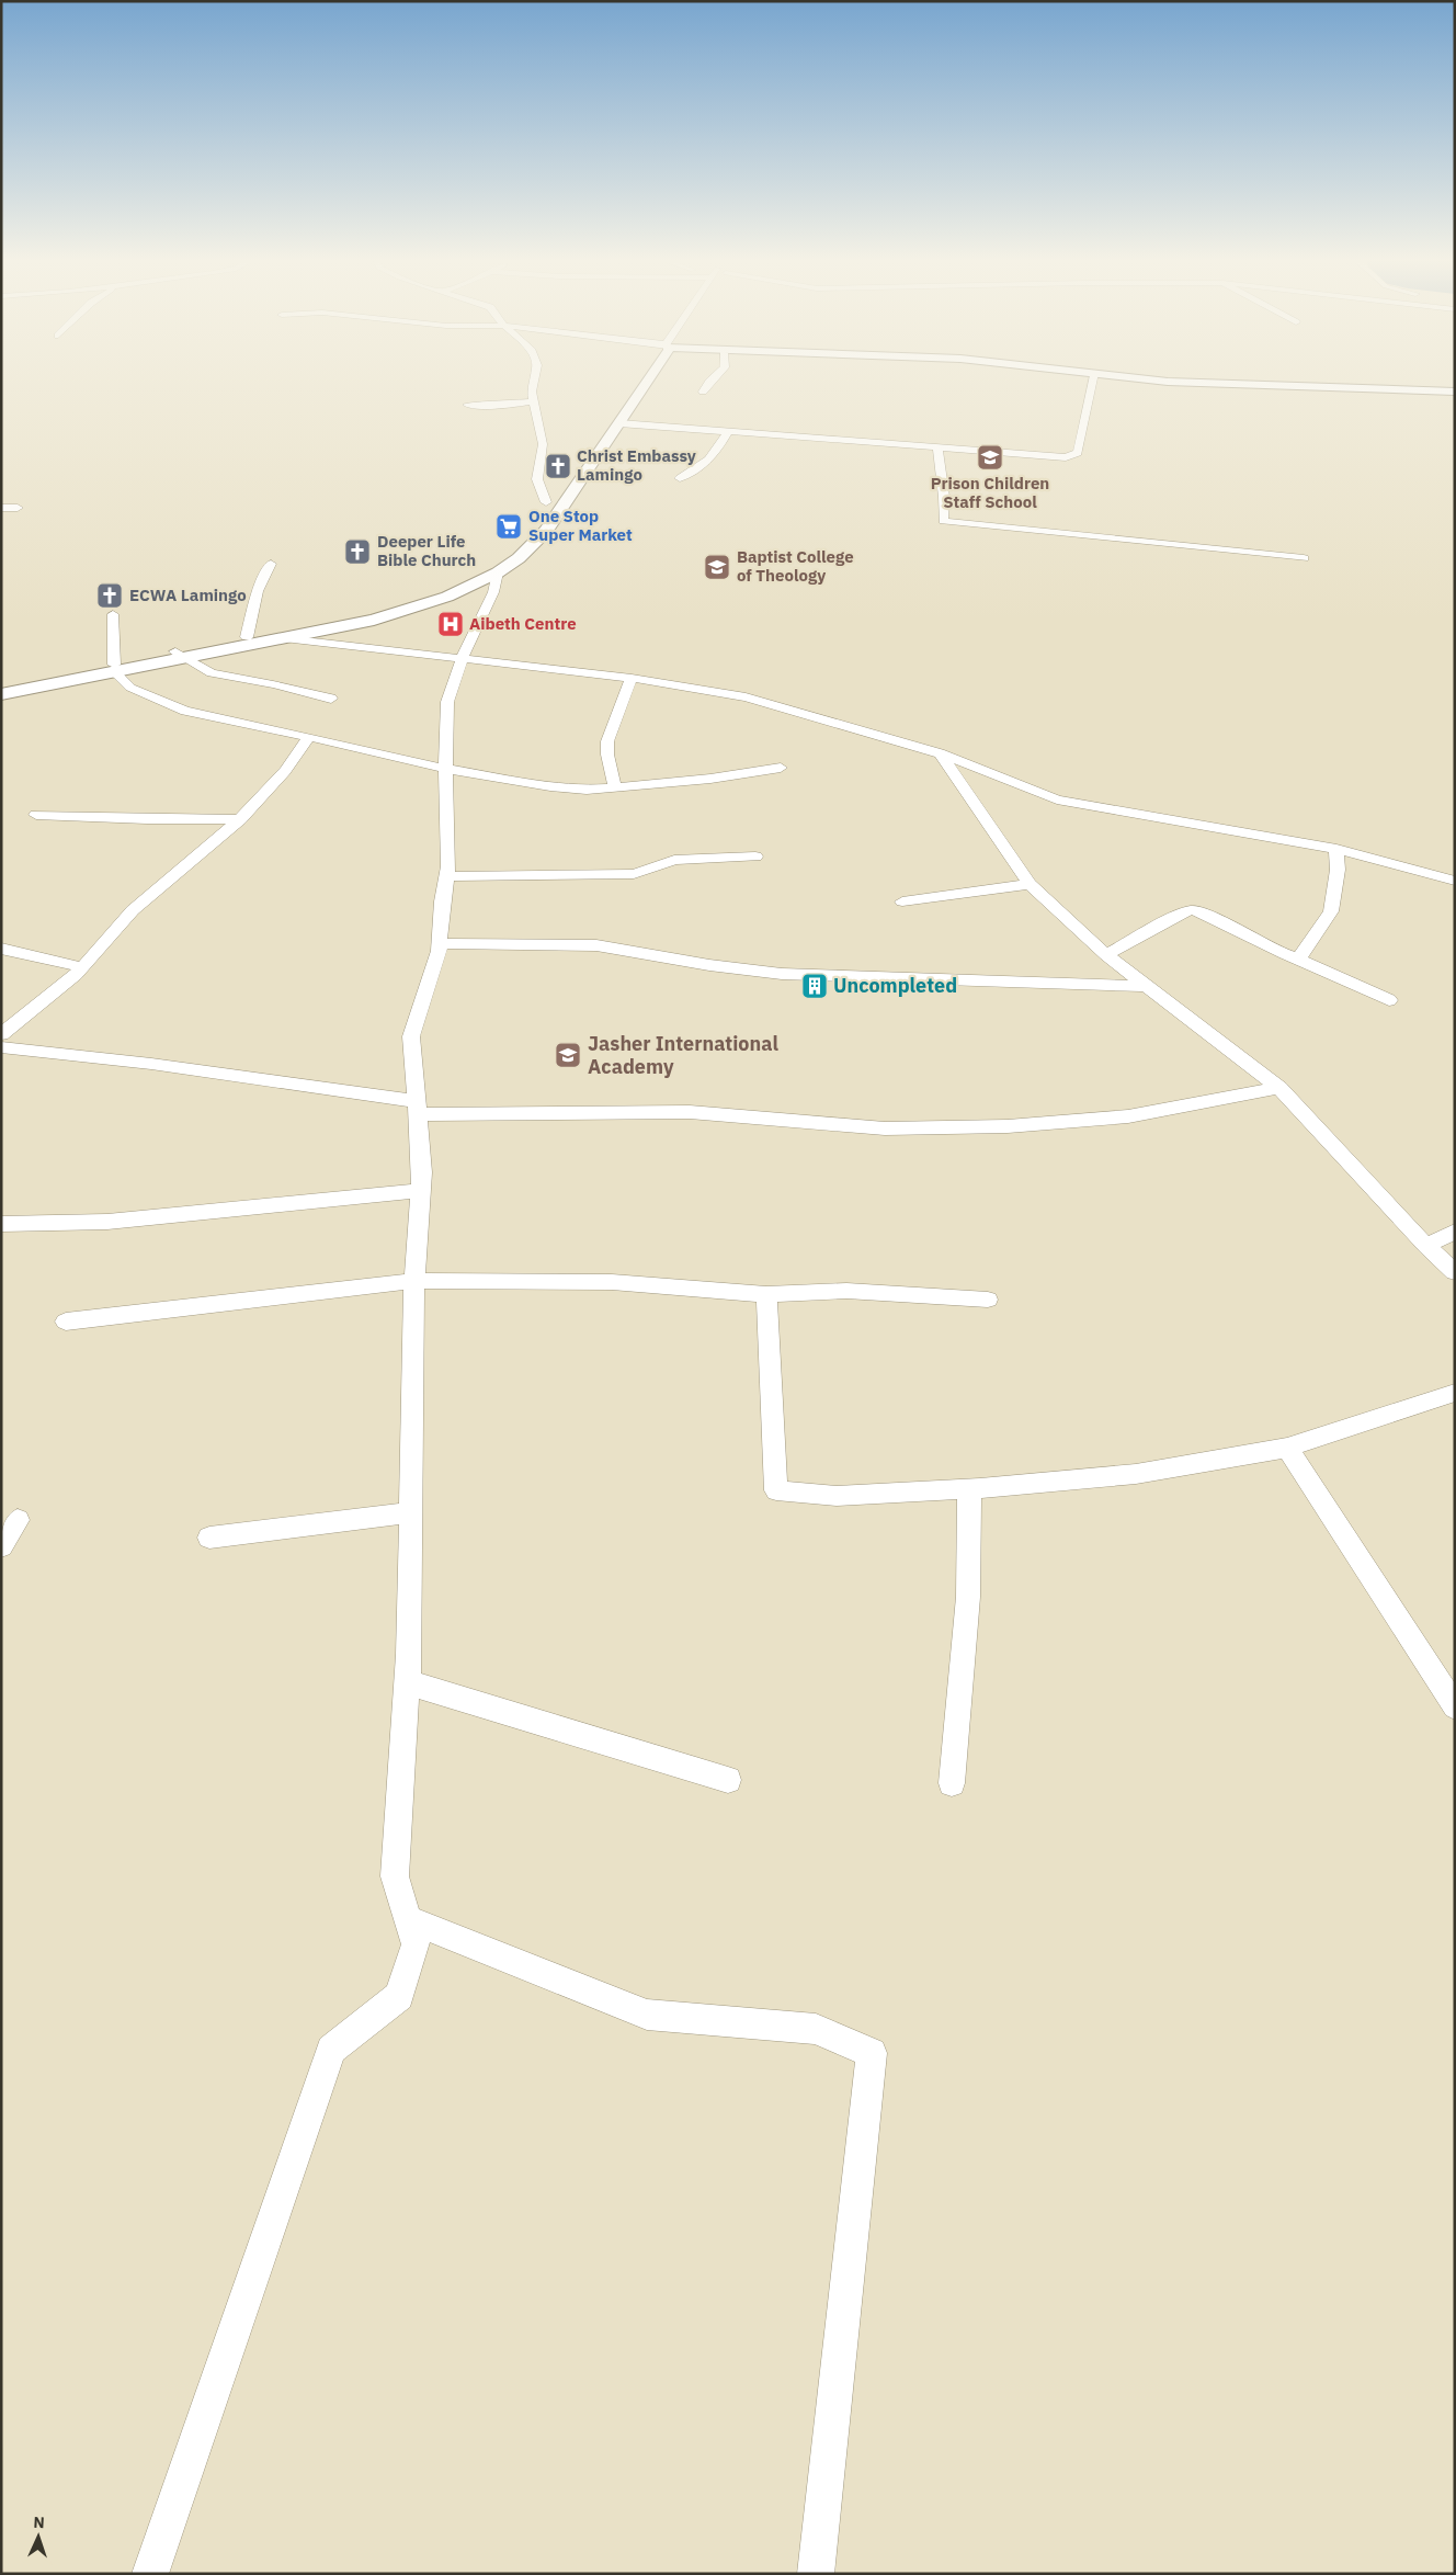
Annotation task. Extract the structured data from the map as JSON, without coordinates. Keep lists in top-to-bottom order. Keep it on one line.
{"places":{"school or university":["Prison Children Staff School","Baptist College of Theology","Jasher International Academy"],"church":["Christ Embassy Lamingo","Deeper Life Bible Church","ECWA Lamingo"],"supermarket":["One Stop Super Market"],"hospital":["Aibeth Centre"],"building":["Uncompleted"]},"north":"top"}
